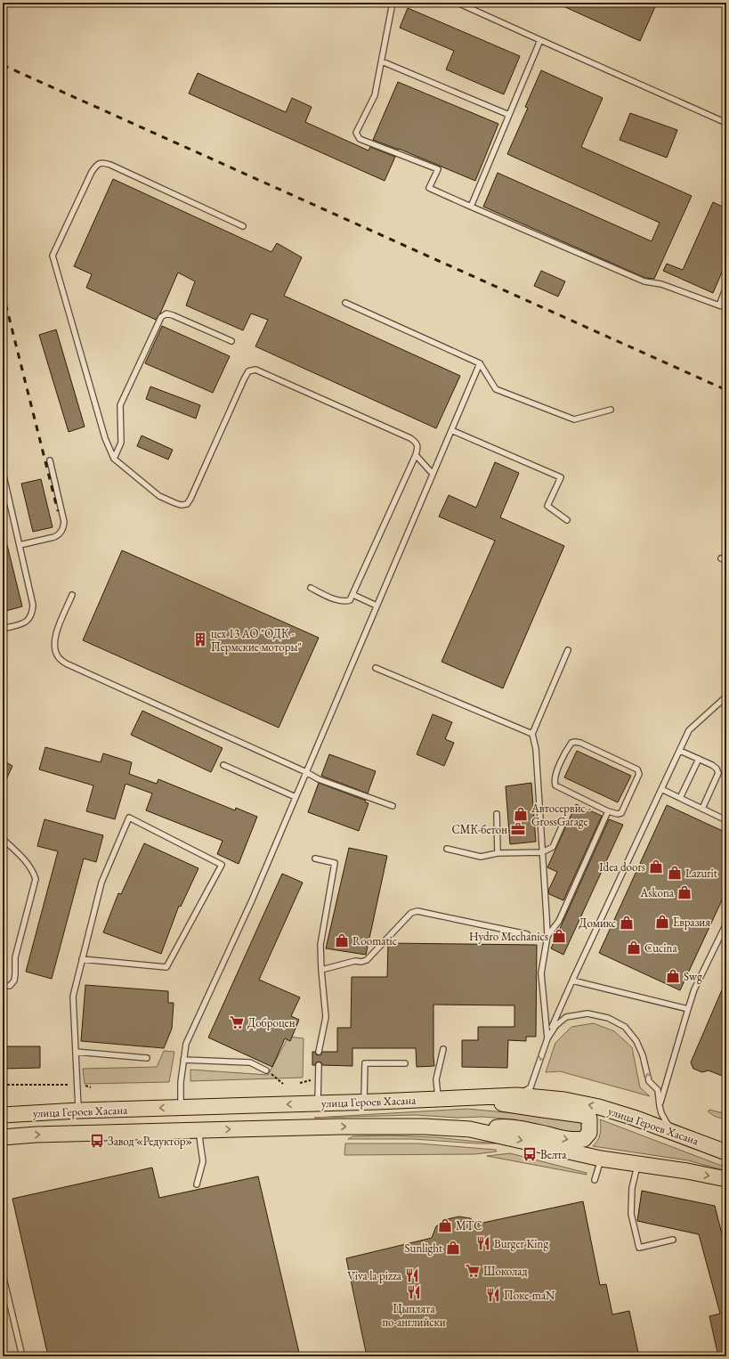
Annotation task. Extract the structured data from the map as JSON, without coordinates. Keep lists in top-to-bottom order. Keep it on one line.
{"streets":{"main road":["улица Героев Хасана"]},"places":{"building":["цех 13 АО \"ОДК - Пермские моторы\""],"shop":["Автосервис - GrossGarage","Idea doors","Lazurit","Askona","Евразия","Домикс","Hydro Mechanics","Roomatic","Cucina","Swg","МТС","Sunlight"],"office":["СМК-бетон"],"supermarket":["Доброцен","Шоколад"],"bus stop":["Завод «Редуктор»","Велта"],"restaurant":["Burger King","Viva la pizza","Цыплята по-английски","Поке-maN"]}}
